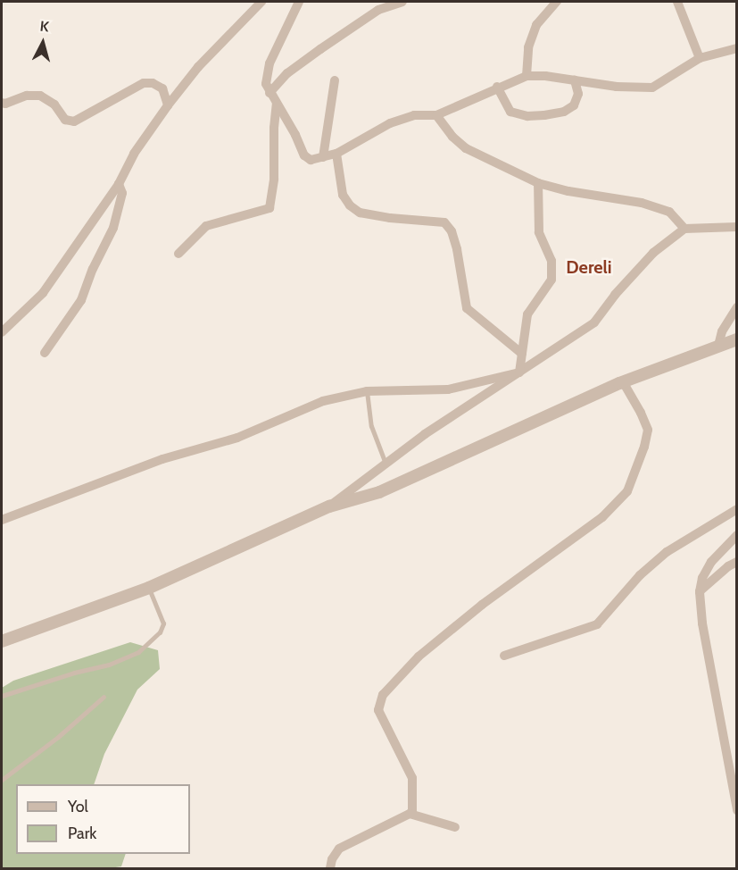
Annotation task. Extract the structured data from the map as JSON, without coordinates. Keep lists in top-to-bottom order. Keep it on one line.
{"districts":["Dereli"],"legend":["Yol","Park"],"north":"top"}
